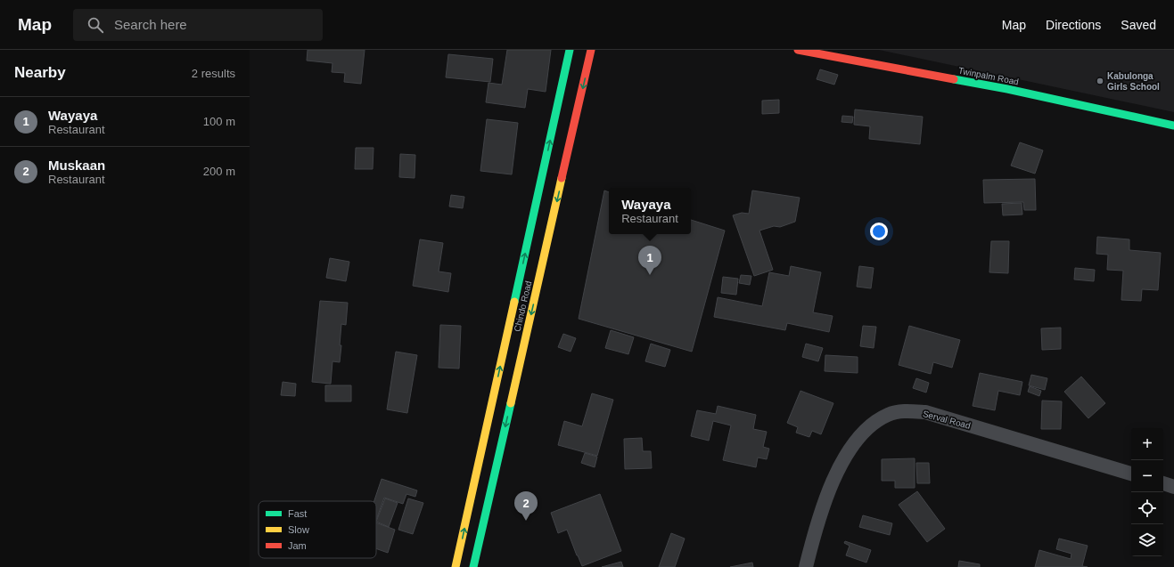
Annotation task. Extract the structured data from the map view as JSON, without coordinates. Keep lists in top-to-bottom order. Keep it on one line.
{"streets":{"main road":["Twinpalm Road","Chindo Road"],"street":["Serval Road"]},"places":["Kabulonga Girls School"],"legend":["Fast","Slow","Jam"],"page":{"header":"Map","search":"Search here","nav":["Map","Directions","Saved"],"heading":["Nearby","2 results"],"list":[{"mark":"1","name":"Wayaya","note":"Restaurant","value":"100 m"},{"mark":"2","name":"Muskaan","note":"Restaurant","value":"200 m"}],"popup":["Wayaya","Restaurant"],"pins":["1","2"],"map_buttons":["+","−"]}}
